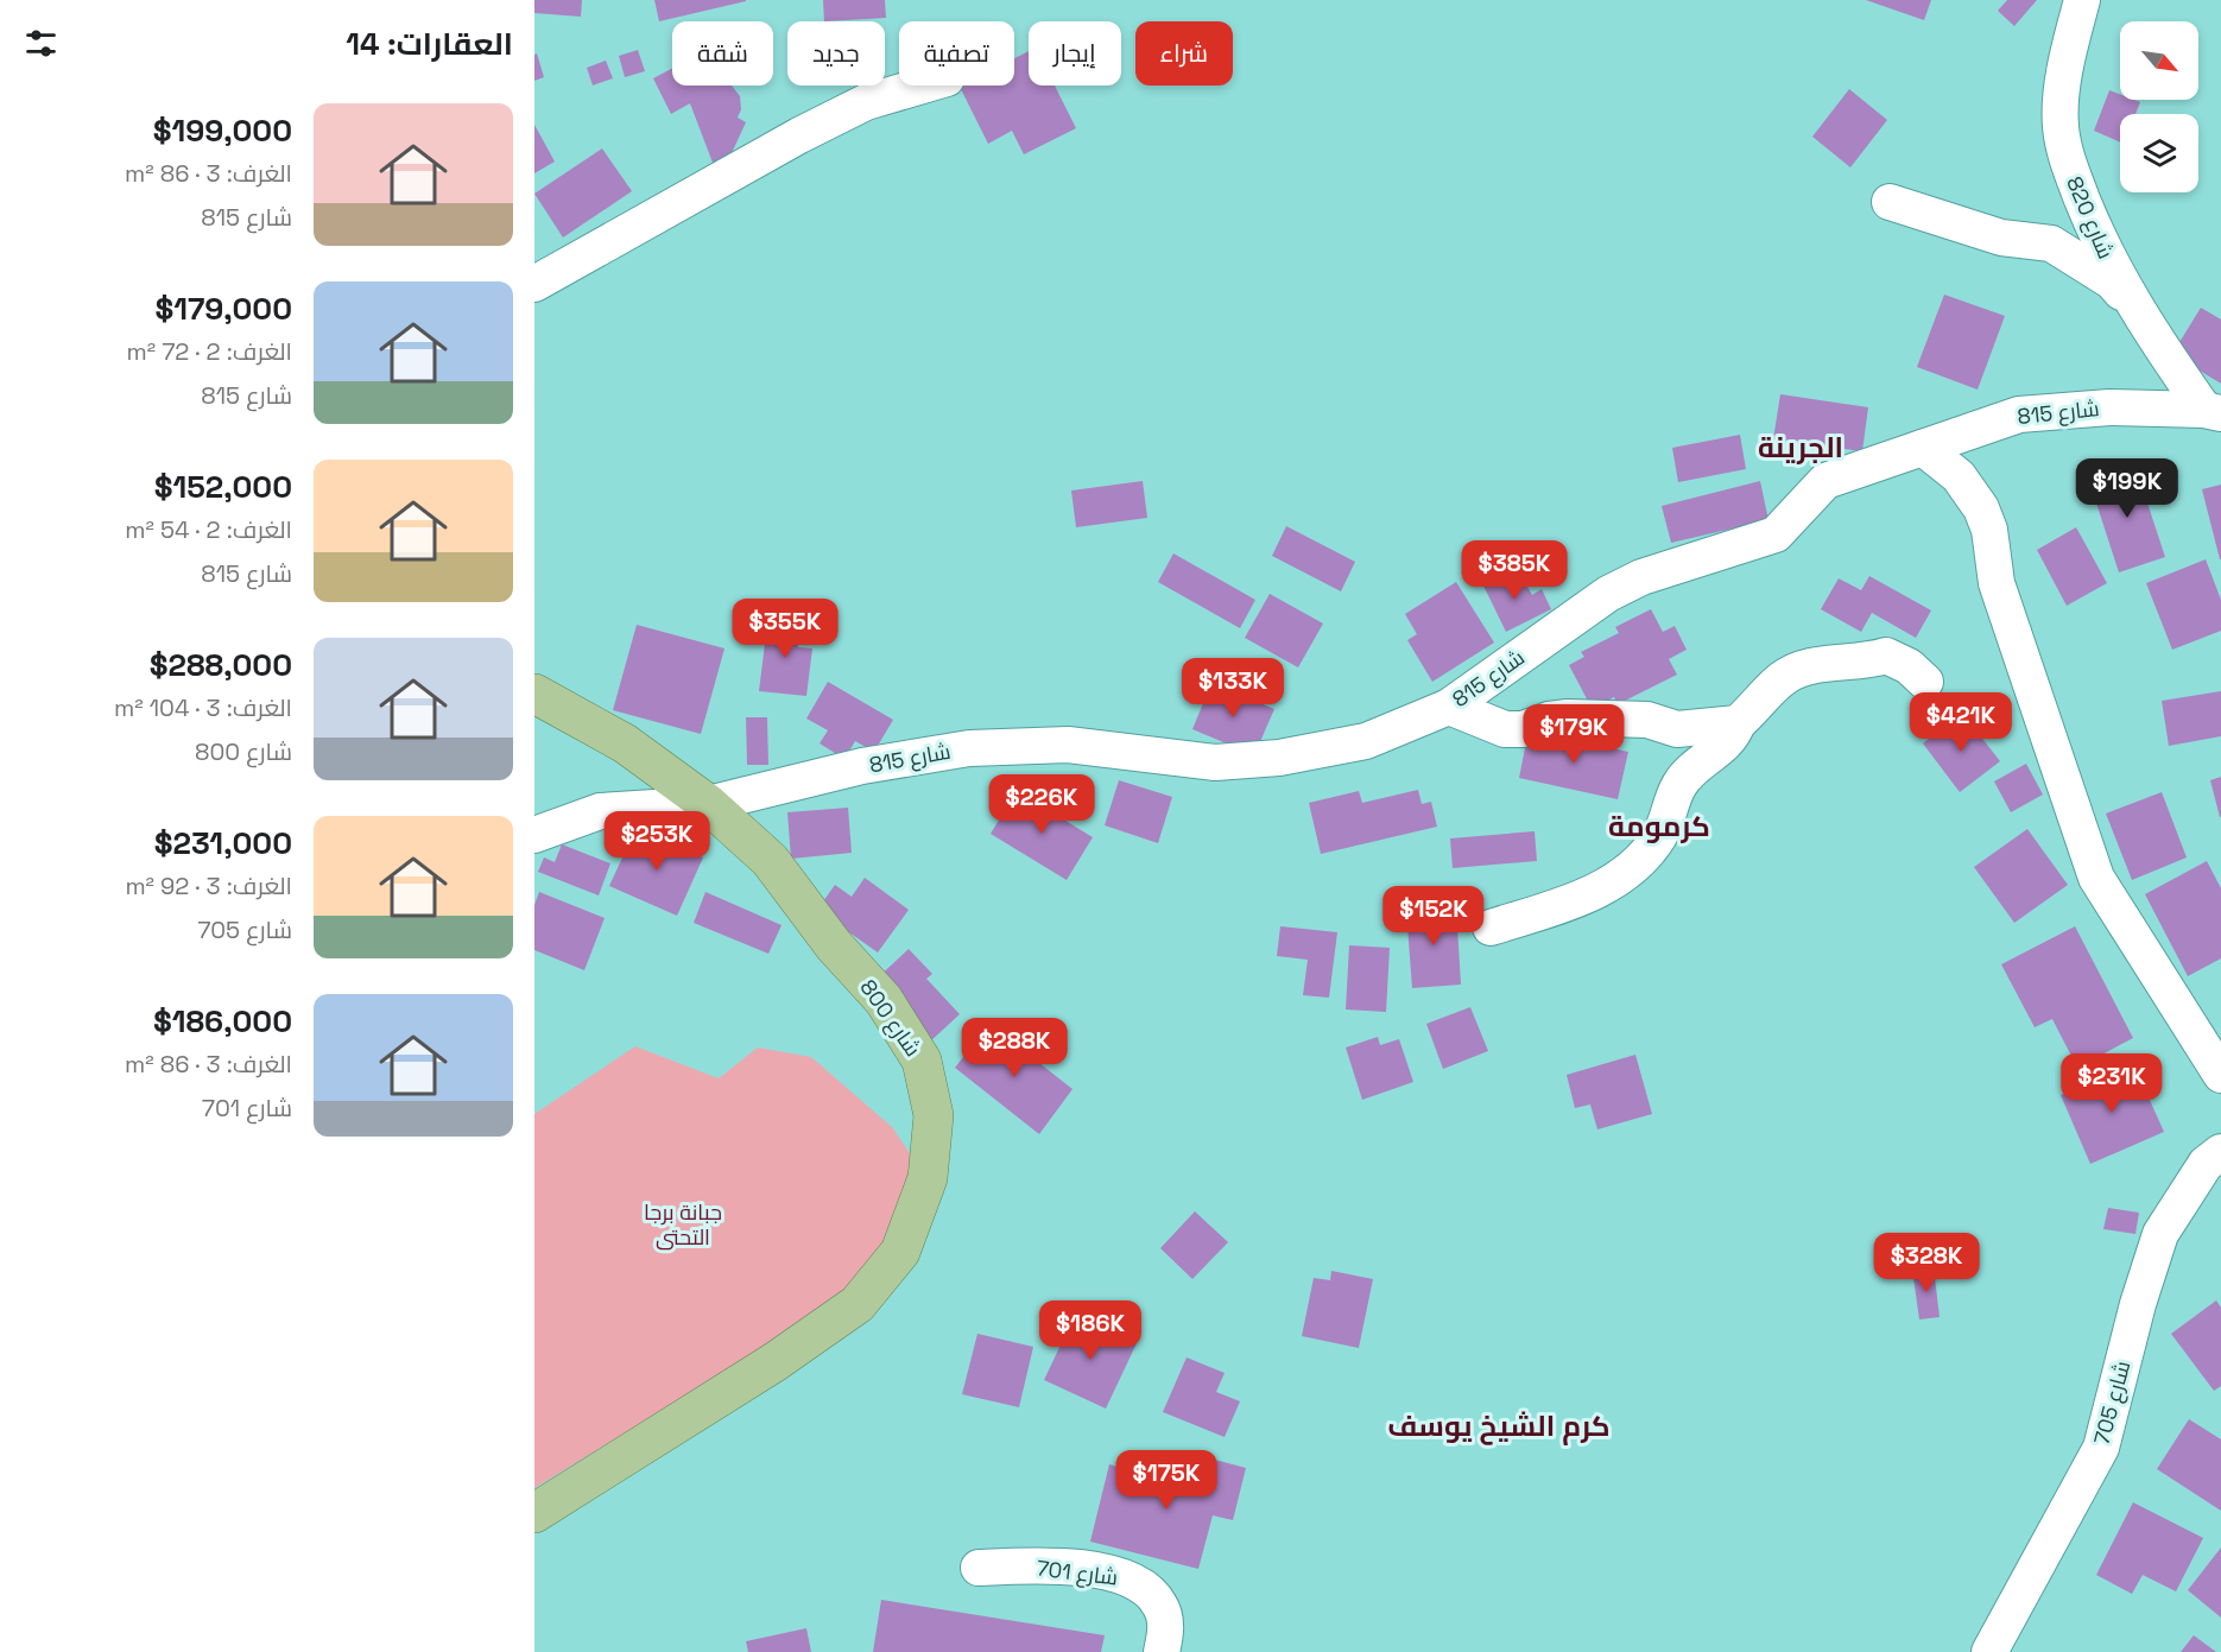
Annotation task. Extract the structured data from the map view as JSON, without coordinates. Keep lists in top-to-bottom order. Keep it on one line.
{"streets":{"main road":["شارع 800"],"street":["شارع 820","شارع 815","شارع 705","شارع 701"]},"crossings":[["شارع 820","شارع 815"],["شارع 815","شارع 800"]],"districts":["الجرينة","كرمومة","كرم الشيخ يوسف"],"parks":["جبانة برجا التحتى"],"north":"bottom right","page":{"heading":"العقارات: 14","chip":["شراء","إيجار","تصفية","جديد","شقة"],"list":[{"name":"$199,000","note":"الغرف: 3 · 86 m² · شارع 815"},{"name":"$179,000","note":"الغرف: 2 · 72 m² · شارع 815"},{"name":"$152,000","note":"الغرف: 2 · 54 m² · شارع 815"},{"name":"$288,000","note":"الغرف: 3 · 104 m² · شارع 800"},{"name":"$231,000","note":"الغرف: 3 · 92 m² · شارع 705"},{"name":"$186,000","note":"الغرف: 3 · 86 m² · شارع 701"}],"price":["$199K","$385K","$355K","$133K","$421K","$179K","$226K","$253K","$152K","$288K","$231K","$328K","$186K","$175K"]}}
